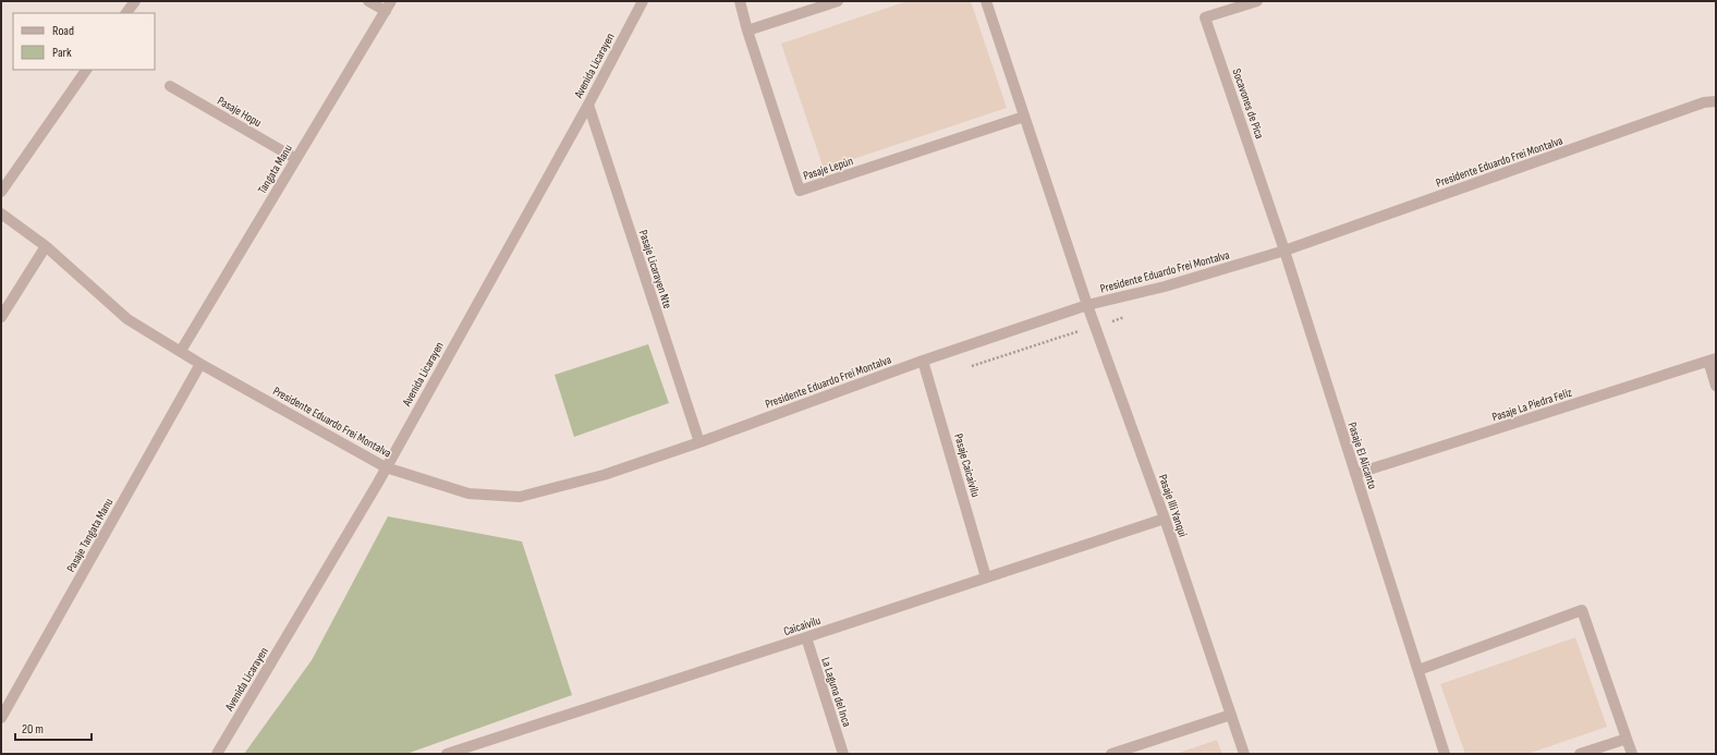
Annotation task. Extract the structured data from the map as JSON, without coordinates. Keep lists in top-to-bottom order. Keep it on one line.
{"streets":{"street":["Avenida Licarayen","Socavones de Pica","Pasaje Hopu","Presidente Eduardo Frei Montalva","Pasaje Lepún","Tangata Manu","Pasaje Licarayen Nte","Pasaje La Piedra Feliz","Pasaje El Alicanto","Pasaje Caicaivilu","Pasaje Illi Yanqui","Pasaje Tangata Manu","Caicaivilu","La Laguna del Inca"]},"crossings":[["Avenida Licarayen","Presidente Eduardo Frei Montalva"],["Avenida Licarayen","Pasaje Licarayen Nte"],["Socavones de Pica","Presidente Eduardo Frei Montalva"],["Socavones de Pica","Pasaje El Alicanto"],["Pasaje Hopu","Tangata Manu"],["Presidente Eduardo Frei Montalva","Tangata Manu"],["Presidente Eduardo Frei Montalva","Pasaje Licarayen Nte"],["Presidente Eduardo Frei Montalva","Pasaje El Alicanto"],["Presidente Eduardo Frei Montalva","Pasaje Caicaivilu"],["Presidente Eduardo Frei Montalva","Pasaje Illi Yanqui"],["Presidente Eduardo Frei Montalva","Pasaje Tangata Manu"],["Pasaje La Piedra Feliz","Pasaje El Alicanto"],["Pasaje Caicaivilu","Caicaivilu"],["Pasaje Illi Yanqui","Caicaivilu"],["Caicaivilu","La Laguna del Inca"]],"legend":["Road","Park"],"scale_bar":"20 m"}
